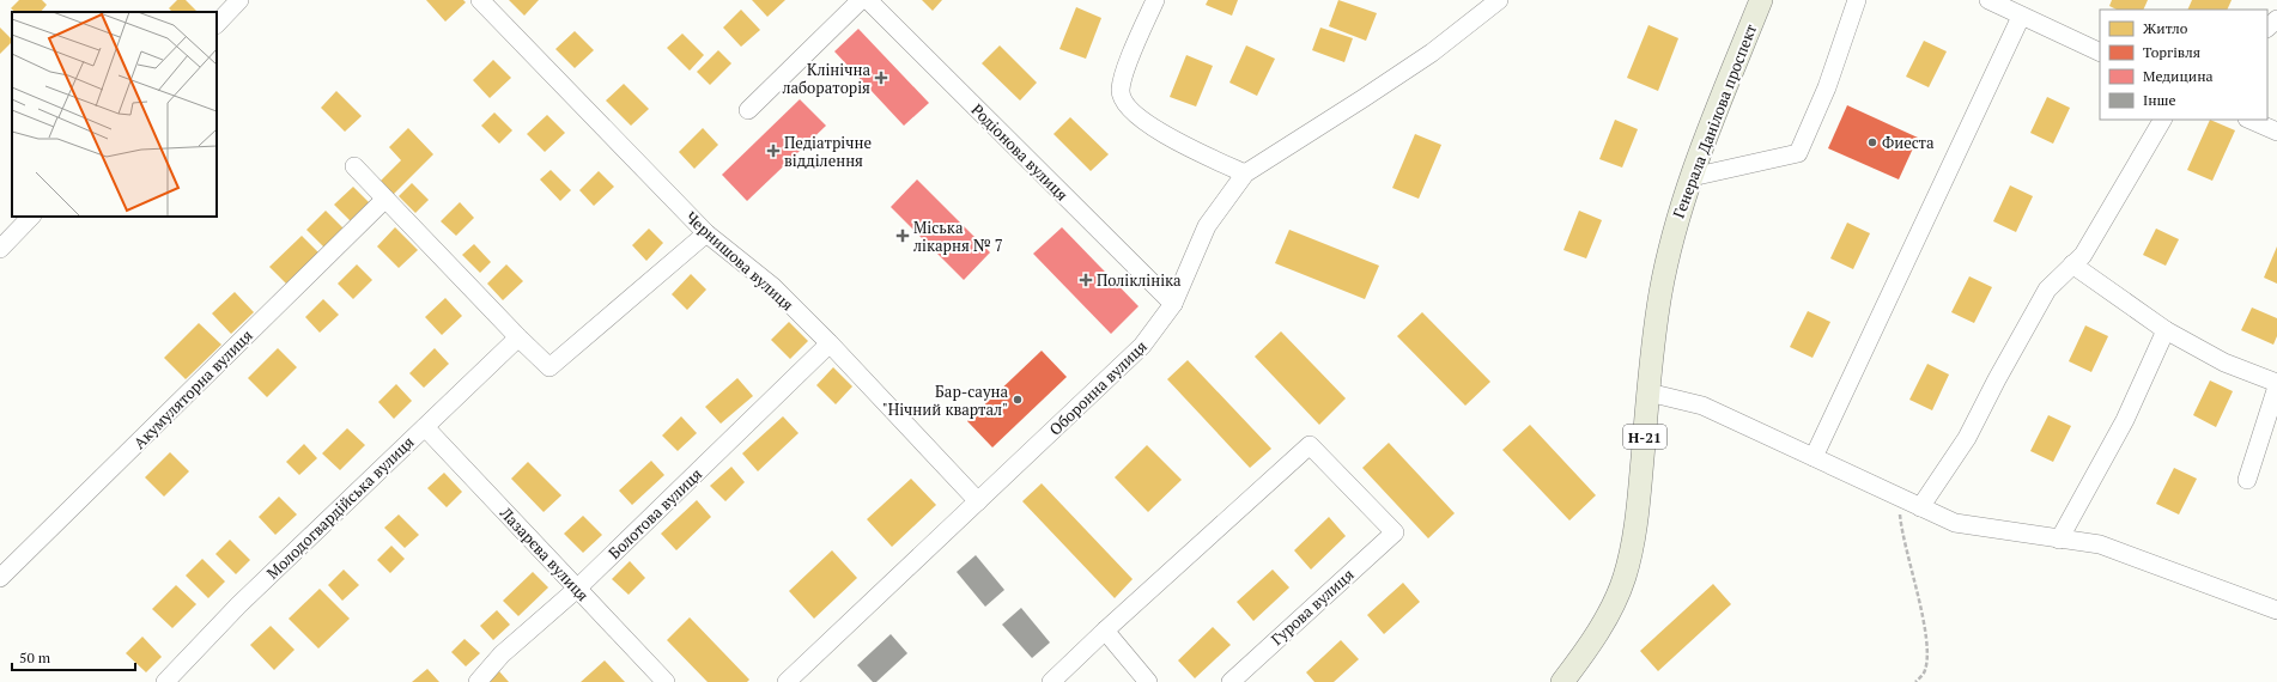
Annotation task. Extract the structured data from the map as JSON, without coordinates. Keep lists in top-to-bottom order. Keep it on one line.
{"streets":{"main road":["Генерала Данілова проспект","Н-21"],"street":["Родіонова вулиця","Чернишова вулиця","Оборонна вулиця","Акумуляторна вулиця","Молодогвардійська вулиця","Болотова вулиця","Лазарєва вулиця","Гурова вулиця"]},"crossings":[["Родіонова вулиця","Оборонна вулиця"],["Чернишова вулиця","Оборонна вулиця"],["Чернишова вулиця","Болотова вулиця"],["Молодогвардійська вулиця","Лазарєва вулиця"],["Болотова вулиця","Лазарєва вулиця"]],"places":{"health":["Клінічна лабораторія","Педіатрічне відділення","Міська лікарня № 7","Поліклініка"],"other":["Фиеста","Бар-сауна \"Нічний квартал\""]},"legend":["Житло","Торгівля","Медицина","Інше"],"scale_bar":"50 m"}
